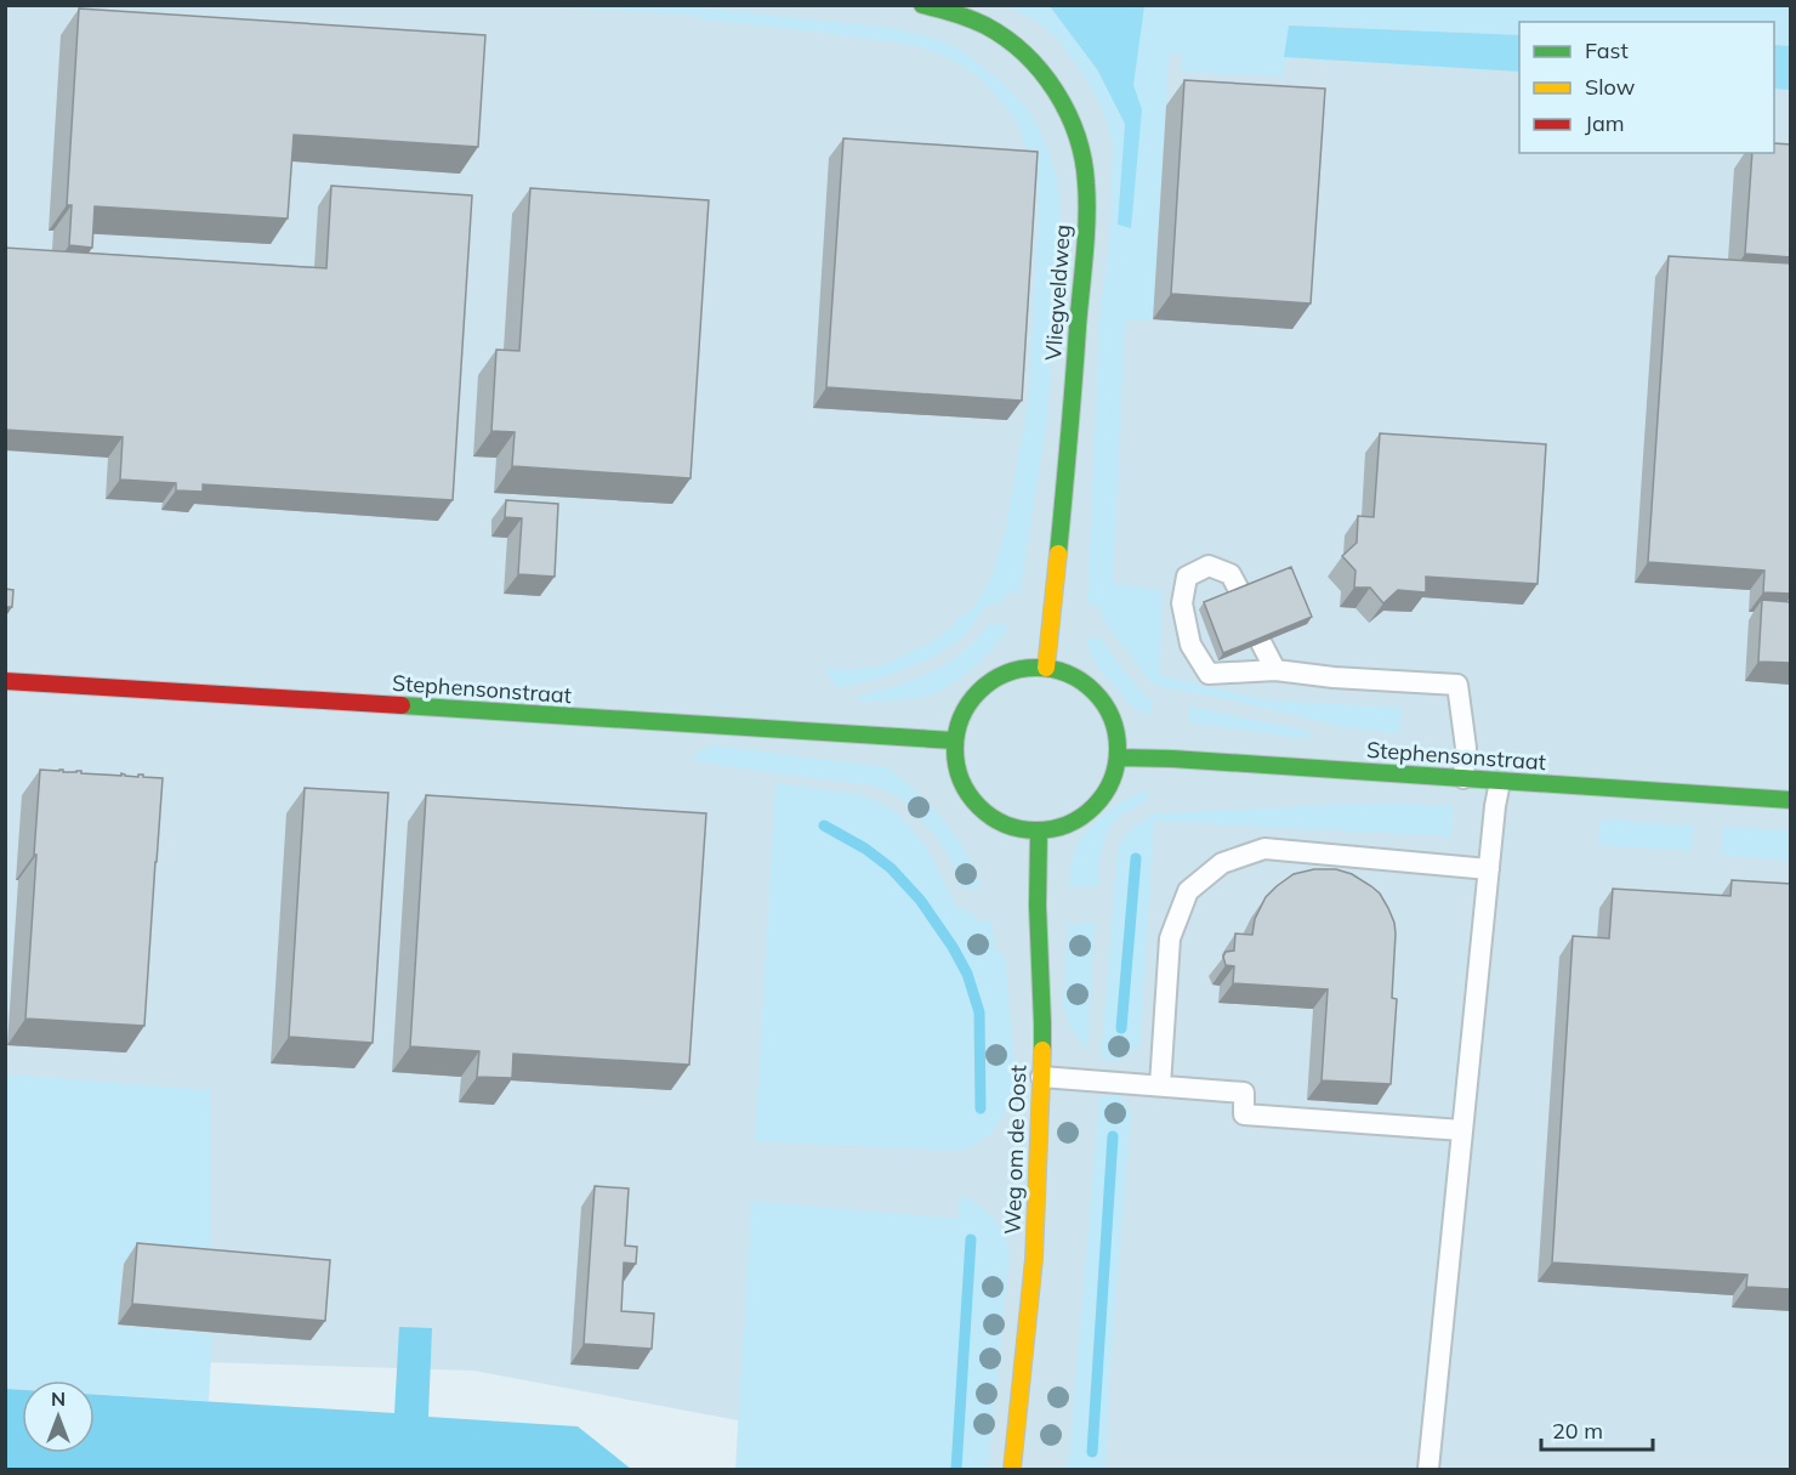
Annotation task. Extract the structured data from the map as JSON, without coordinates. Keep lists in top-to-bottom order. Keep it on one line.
{"streets":{"main road":["Vliegveldweg","Stephensonstraat","Weg om de Oost"]},"crossings":[["Vliegveldweg","Stephensonstraat"],["Vliegveldweg","Weg om de Oost"],["Stephensonstraat","Weg om de Oost"]],"legend":["Fast","Slow","Jam"],"scale_bar":"20 m","north":"top"}
